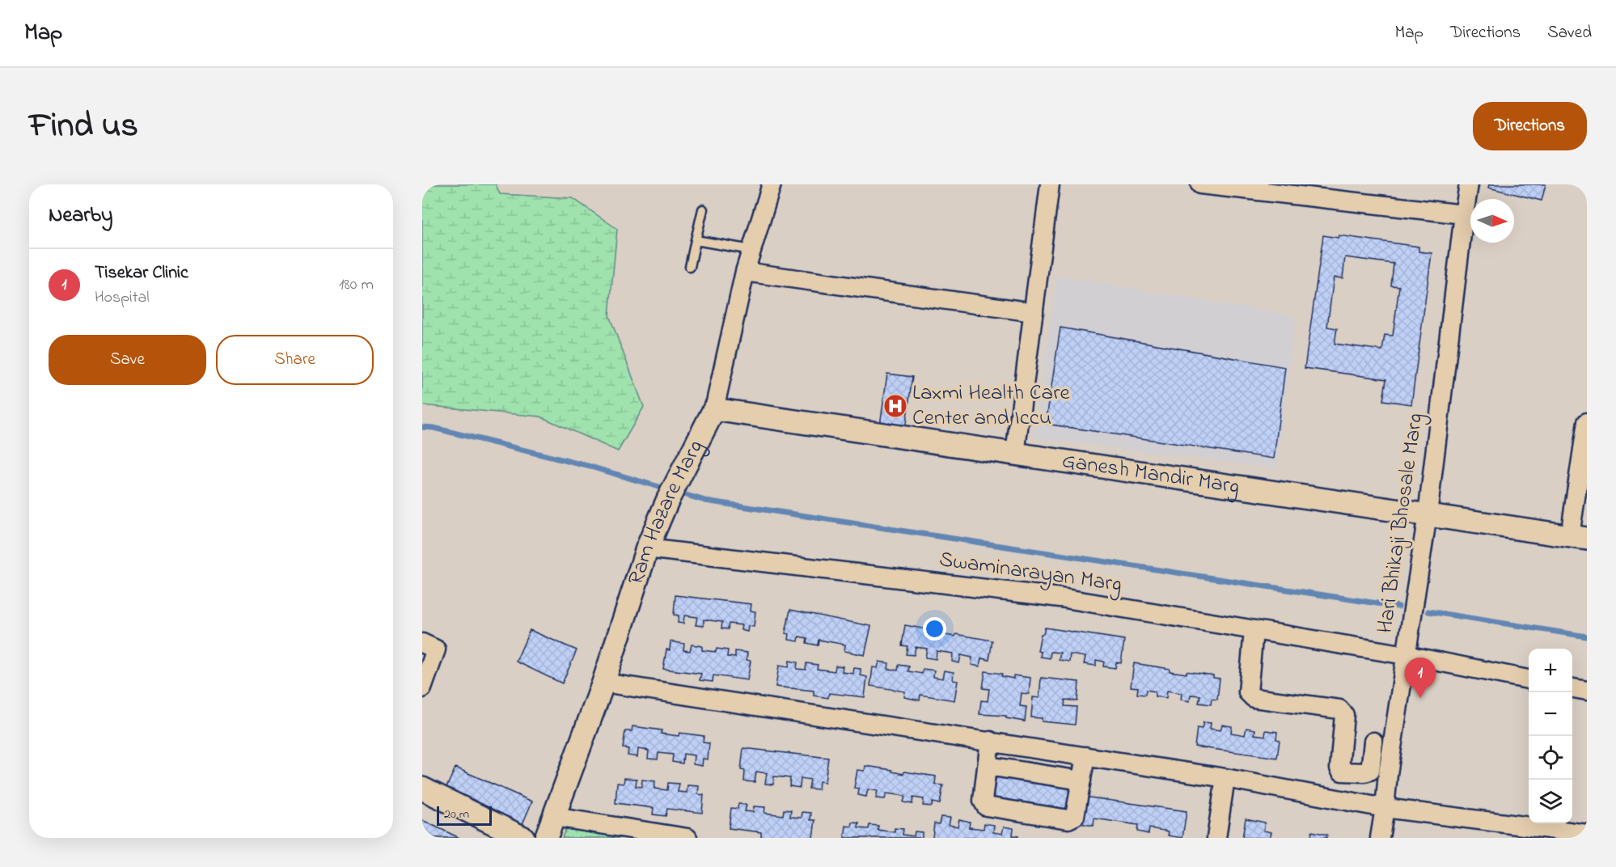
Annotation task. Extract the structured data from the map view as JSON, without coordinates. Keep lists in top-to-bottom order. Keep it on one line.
{"streets":{"street":["Ganesh Mandir Marg","Ram Hazare Marg","Hari Bhikaji Bhosale Marg","Swaminarayan Marg"]},"crossings":[["Ganesh Mandir Marg","Ram Hazare Marg"],["Ganesh Mandir Marg","Hari Bhikaji Bhosale Marg"],["Ram Hazare Marg","Swaminarayan Marg"],["Hari Bhikaji Bhosale Marg","Swaminarayan Marg"]],"places":{"hospital":["Laxmi Health Care Center and Iccu"]},"scale_bar":"20 m","north":"right","page":{"header":"Map","nav":["Map","Directions","Saved"],"title":"Find us","buttons":["Directions",["Save","Share"]],"heading":"Nearby","list":[{"mark":"1","name":"Tisekar Clinic","note":"Hospital","value":"180 m"}],"map_buttons":["+","−"],"pins":"1","scale":"20 m"}}
